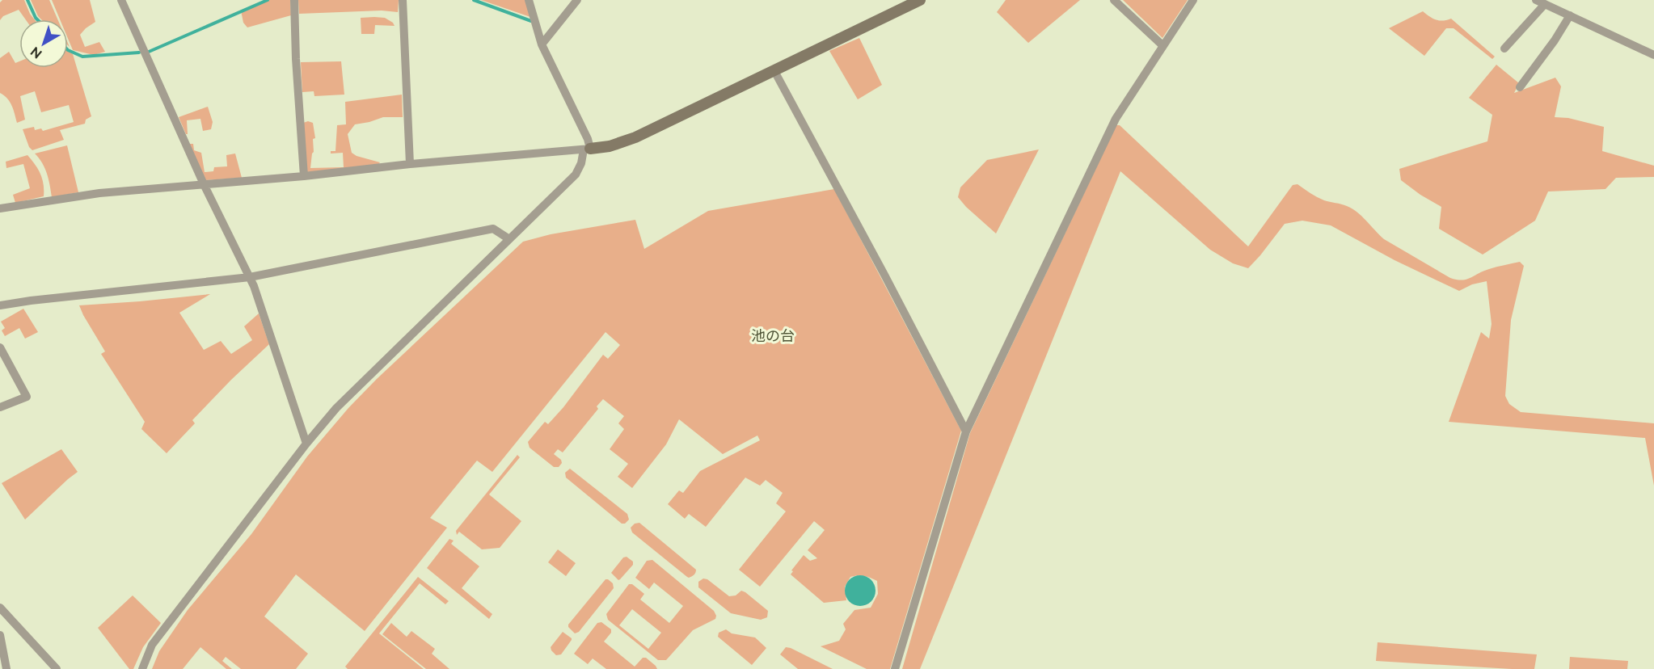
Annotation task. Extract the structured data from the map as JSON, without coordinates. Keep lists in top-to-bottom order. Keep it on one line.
{"districts":["池の台"],"north":"bottom left"}
